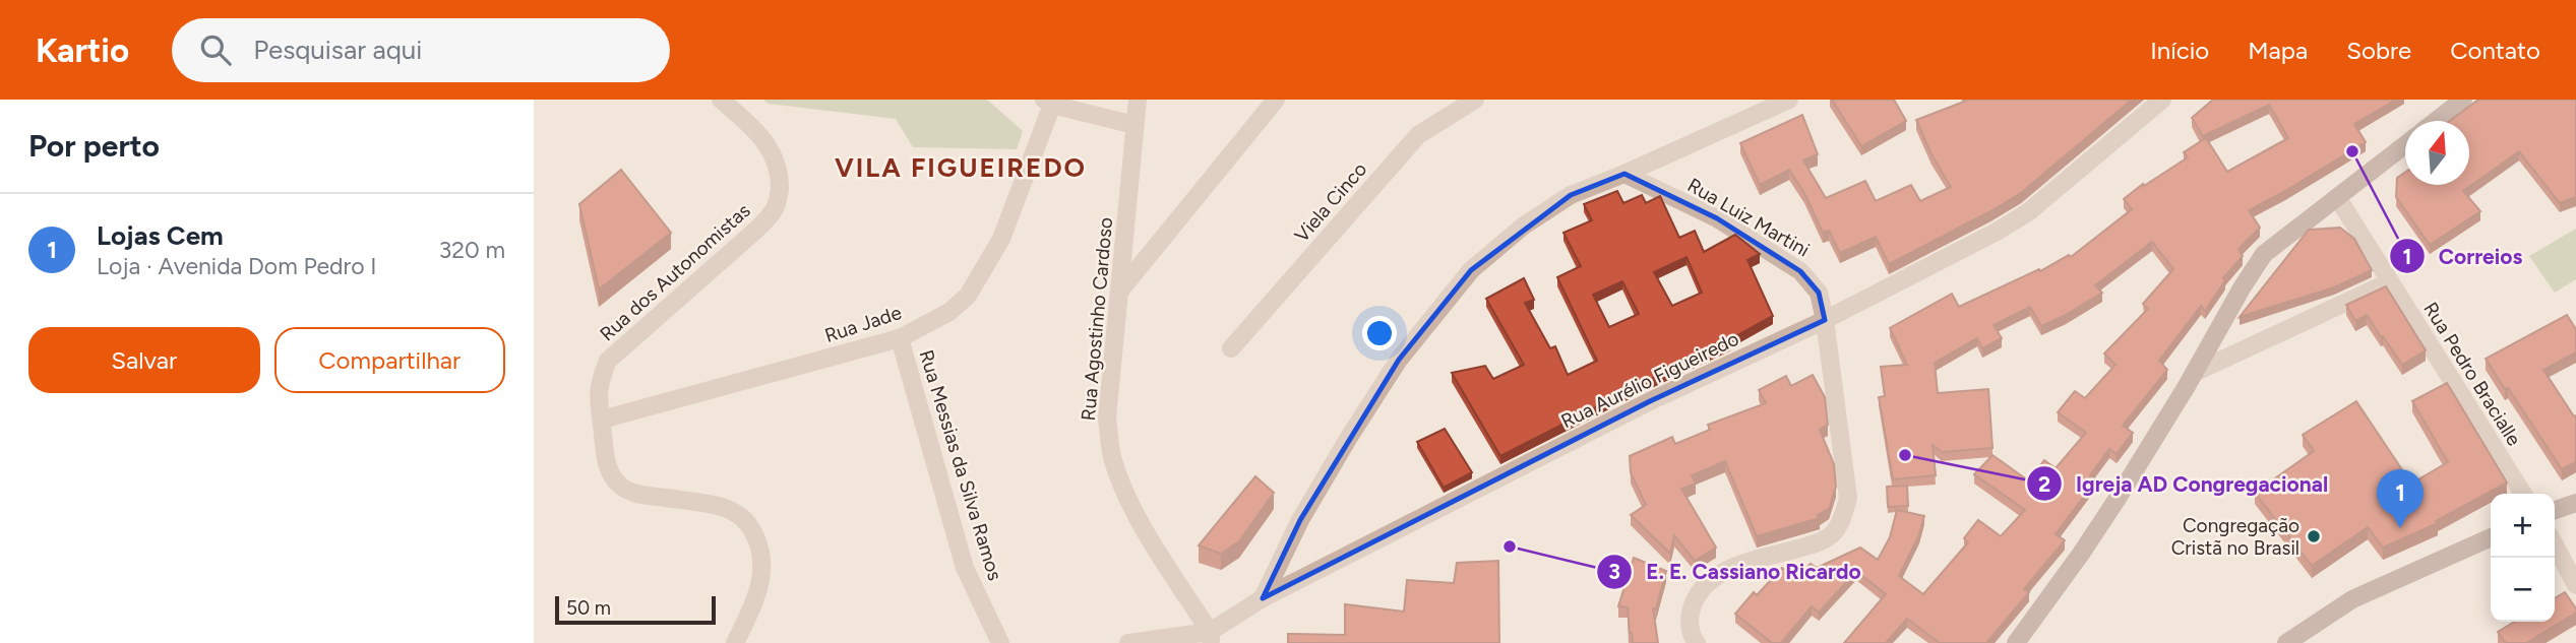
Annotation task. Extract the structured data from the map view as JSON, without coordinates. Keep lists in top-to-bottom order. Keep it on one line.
{"streets":{"street":["Viela Cinco","Rua Luiz Martini","Rua dos Autonomistas","Rua Agostinho Cardoso","Rua Jade","Rua Pedro Bracialle","Rua Aurélio Figueiredo","Rua Messias da Silva Ramos"]},"crossings":[["Rua Luiz Martini","Rua Aurélio Figueiredo"],["Rua dos Autonomistas","Rua Jade"],["Rua Agostinho Cardoso","Rua Aurélio Figueiredo"],["Rua Jade","Rua Messias da Silva Ramos"]],"districts":["VILA FIGUEIREDO"],"places":["Correios","Igreja AD Congregacional","Congregação Cristã no Brasil","E. E. Cassiano Ricardo"],"scale_bar":"50 m","north":"top","page":{"header":"Kartio","search":"Pesquisar aqui","nav":["Início","Mapa","Sobre","Contato"],"heading":"Por perto","list":[{"mark":"1","name":"Lojas Cem","note":"Loja · Avenida Dom Pedro I","value":"320 m"}],"buttons":["Salvar","Compartilhar"],"pins":"1","map_buttons":["+","−"],"scale":"50 m"}}
